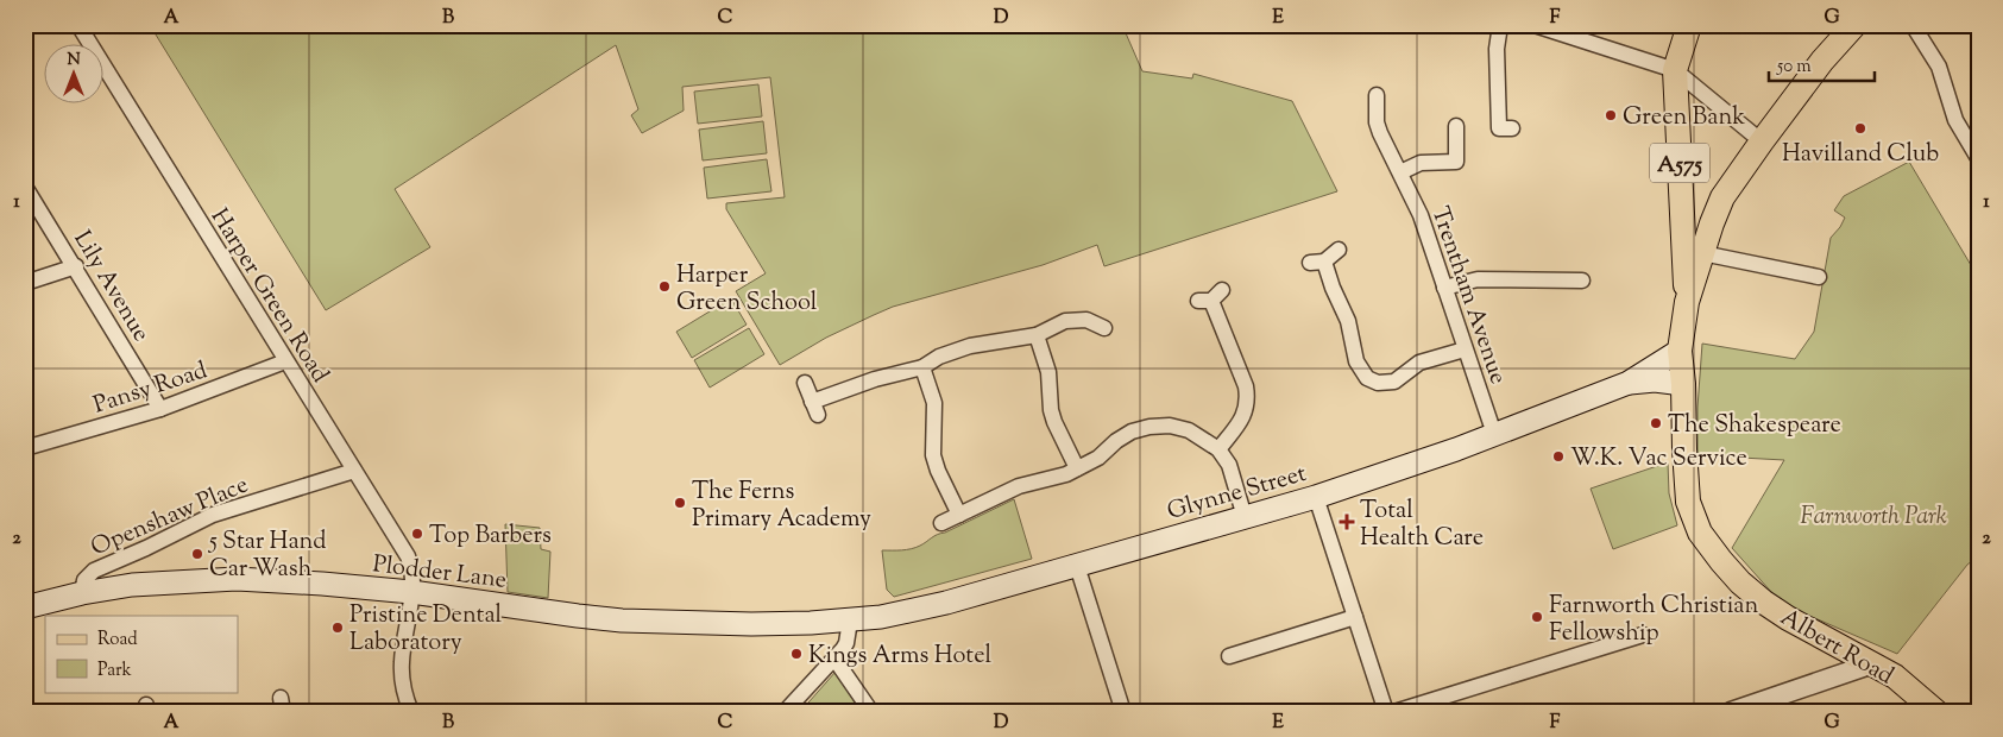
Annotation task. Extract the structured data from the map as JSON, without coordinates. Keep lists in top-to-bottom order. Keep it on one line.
{"streets":{"main road":["A575","Glynne Street","Plodder Lane","Albert Road"],"street":["Lily Avenue","Harper Green Road","Trentham Avenue","Pansy Road","Openshaw Place"]},"crossings":[["A575","Glynne Street"],["A575","Albert Road"],["Lily Avenue","Pansy Road"],["Harper Green Road","Pansy Road"],["Harper Green Road","Openshaw Place"],["Harper Green Road","Plodder Lane"],["Trentham Avenue","Glynne Street"],["Glynne Street","Plodder Lane"],["Glynne Street","Albert Road"],["Openshaw Place","Plodder Lane"]],"parks":["Farnworth Park"],"places":{"other":["Green Bank","Havilland Club","Harper Green School","The Shakespeare","W.K. Vac Service","The Ferns Primary Academy","Top Barbers","5 Star Hand Car Wash","Farnworth Christian Fellowship","Pristine Dental Laboratory","Kings Arms Hotel"],"health":["Total Health Care"]},"legend":["Road","Park"],"scale_bar":"50 m","north":"top","grid":{"columns":["A","B","C","D","E","F","G"],"rows":["1","2"]}}
